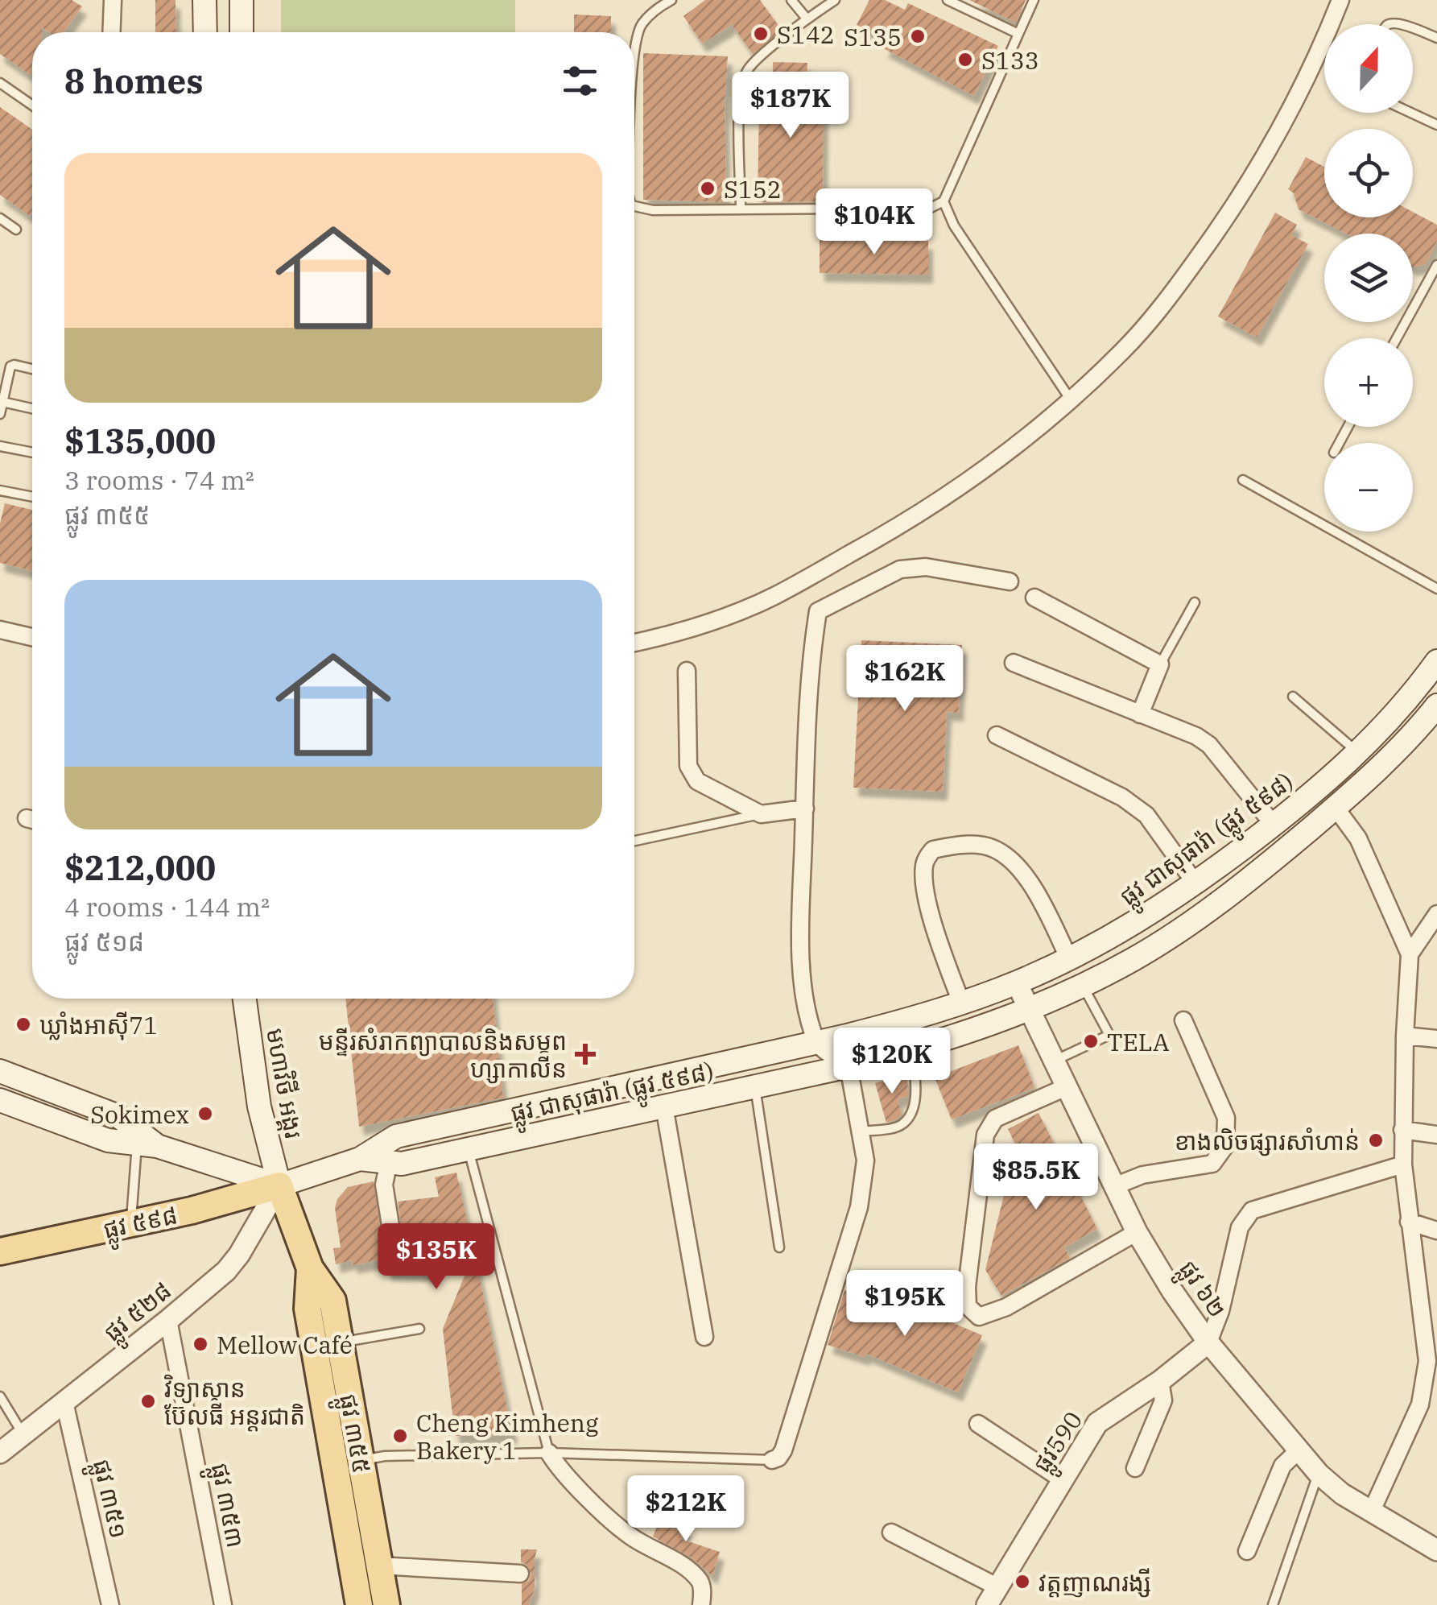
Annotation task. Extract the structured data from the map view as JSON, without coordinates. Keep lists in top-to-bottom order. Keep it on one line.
{"streets":{"main road":["ផ្លូវ ជាសុផារ៉ា (ផ្លូវ ៥៩៨)","មហាវិថី អង្គរ","ផ្លូវ ៥៩៨","ផ្លូវ ៣៥៥"],"street":["ផ្លូវ ៦២","ផ្លូវ ៥២៨","ផ្លូវ590","ផ្លូវ ៣៥១","ផ្លូវ ៣៥៣"]},"crossings":[["ផ្លូវ ជាសុផារ៉ា (ផ្លូវ ៥៩៨)","មហាវិថី អង្គរ"],["ផ្លូវ ជាសុផារ៉ា (ផ្លូវ ៥៩៨)","ផ្លូវ ៥៩៨"],["ផ្លូវ ជាសុផារ៉ា (ផ្លូវ ៥៩៨)","ផ្លូវ ៦២"],["ផ្លូវ ជាសុផារ៉ា (ផ្លូវ ៥៩៨)","ផ្លូវ ៥២៨"],["ផ្លូវ ជាសុផារ៉ា (ផ្លូវ ៥៩៨)","ផ្លូវ ៣៥៥"],["មហាវិថី អង្គរ","ផ្លូវ ៥៩៨"],["មហាវិថី អង្គរ","ផ្លូវ ៥២៨"],["មហាវិថី អង្គរ","ផ្លូវ ៣៥៥"],["ផ្លូវ ៥៩៨","ផ្លូវ ៥២៨"],["ផ្លូវ ៥៩៨","ផ្លូវ ៣៥៥"],["ផ្លូវ ៦២","ផ្លូវ590"],["ផ្លូវ ៥២៨","ផ្លូវ ៣៥៥"],["ផ្លូវ ៥២៨","ផ្លូវ ៣៥១"],["ផ្លូវ ៥២៨","ផ្លូវ ៣៥៣"]],"places":{"other":["S142","S135","S133","S152","ឃ្លាំងអាសុី71","TELA","Sokimex","ខាងលិចផ្សារសាំហាន់","Mellow Café","វិទ្យាស្ថាន ប៊ែលធី អន្ដរជាតិ","Cheng Kimheng Bakery 1","វត្តញាណរង្សី"],"health":["មន្ទីរសំរាកព្យាបាលនិងសម្ភព ហ្សាកាលីន"]},"north":"top","page":{"map_buttons":["+","−"],"heading":"8 homes","price":["$187K","$104K","$162K","$120K","$85.5K","$135K","$195K","$212K"],"list":[{"name":"$135,000","note":"3 rooms · 74 m² · ផ្លូវ ៣៥៥"},{"name":"$212,000","note":"4 rooms · 144 m² · ផ្លូវ ៥១៨"}]}}
